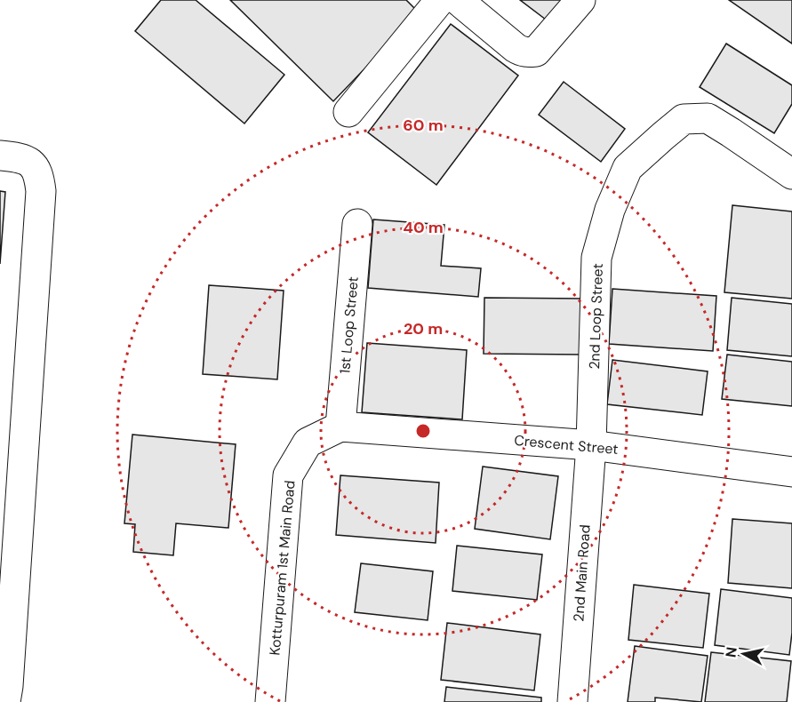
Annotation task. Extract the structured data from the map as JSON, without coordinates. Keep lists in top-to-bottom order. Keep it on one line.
{"streets":{"street":["2nd Loop Street","1st Loop Street","Crescent Street","Kotturpuram 1st Main Road","2nd Main Road"]},"crossings":[["2nd Loop Street","Crescent Street"],["2nd Loop Street","2nd Main Road"],["1st Loop Street","Crescent Street"],["1st Loop Street","Kotturpuram 1st Main Road"],["Crescent Street","Kotturpuram 1st Main Road"],["Crescent Street","2nd Main Road"]],"north":"left","rings":["60 m","40 m","20 m"]}
